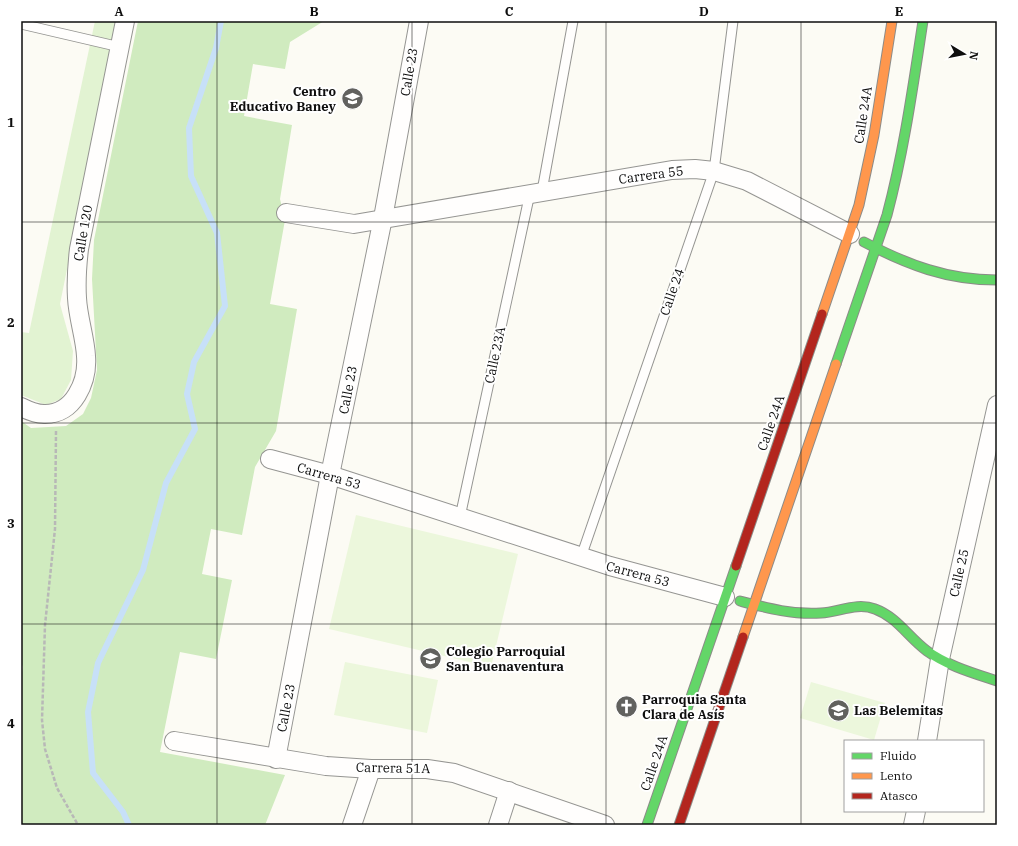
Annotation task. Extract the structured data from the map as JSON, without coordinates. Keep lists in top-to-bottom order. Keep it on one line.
{"streets":{"main road":["Calle 24A","Carrera 55","Carrera 53"],"street":["Calle 23","Calle 120","Calle 25","Carrera 51A"],"lane":["Calle 24","Calle 23A"]},"crossings":[["Calle 23","Carrera 55"],["Calle 23","Carrera 53"],["Calle 23","Carrera 51A"],["Calle 24A","Carrera 55"],["Calle 24A","Carrera 53"],["Carrera 55","Calle 24"],["Carrera 55","Calle 23A"],["Calle 24","Carrera 53"],["Calle 23A","Carrera 53"],["Carrera 53","Calle 25"]],"places":{"school or university":["Centro Educativo Baney","Colegio Parroquial San Buenaventura","Las Belemitas"],"church":["Parroquia Santa Clara de Asís"]},"legend":["Fluido","Lento","Atasco"],"north":"right","grid":{"columns":["A","B","C","D","E"],"rows":["1","2","3","4"]}}
